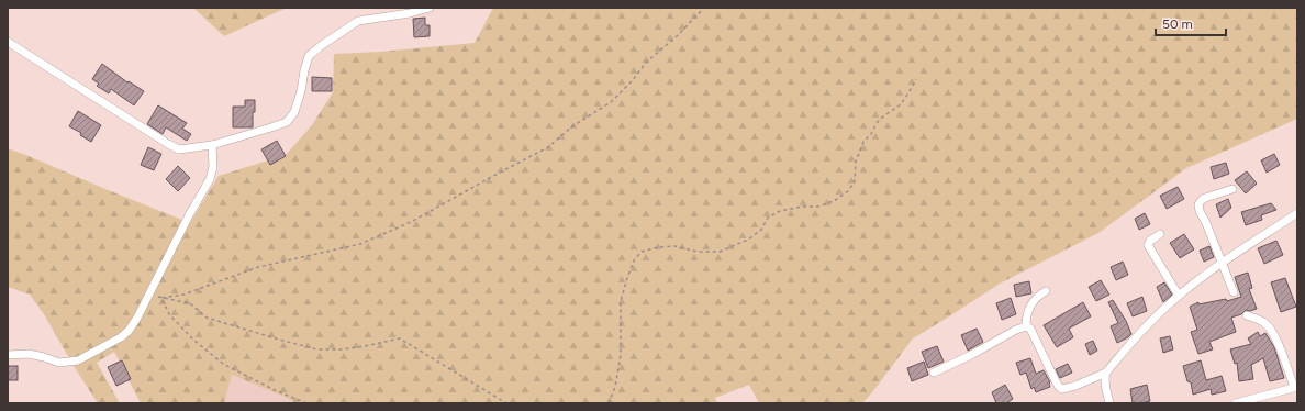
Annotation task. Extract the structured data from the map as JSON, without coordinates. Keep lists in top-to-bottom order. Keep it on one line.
{"scale_bar":"50 m"}
